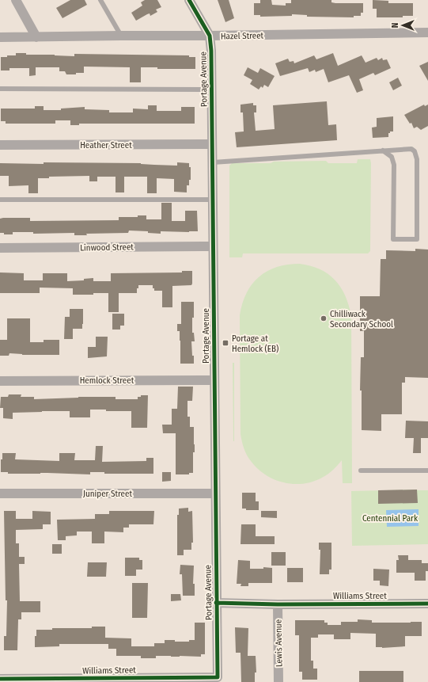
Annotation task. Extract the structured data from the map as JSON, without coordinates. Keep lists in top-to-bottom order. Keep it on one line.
{"streets":{"street":["Hazel Street","Portage Avenue","Heather Street","Linwood Street","Hemlock Street","Juniper Street","Williams Street","Lewis Avenue"]},"crossings":[["Hazel Street","Portage Avenue"],["Portage Avenue","Heather Street"],["Portage Avenue","Linwood Street"],["Portage Avenue","Hemlock Street"],["Portage Avenue","Juniper Street"],["Portage Avenue","Williams Street"],["Williams Street","Lewis Avenue"]],"parks":["Centennial Park"],"places":{"other":["Chilliwack Secondary School"],"transit":["Portage at Hemlock (EB)"]},"north":"left"}
